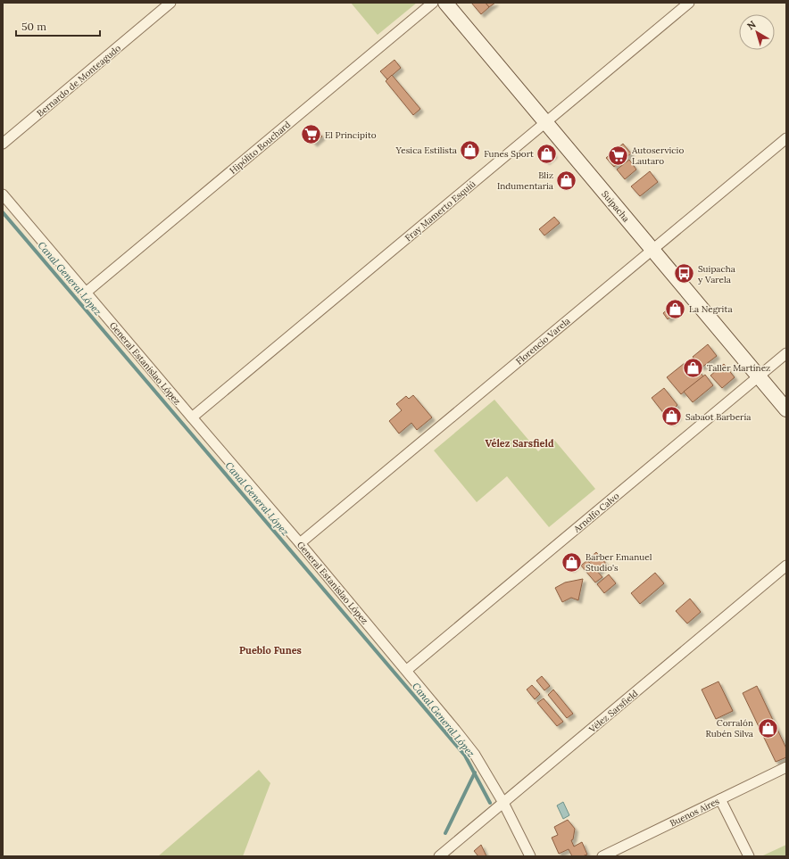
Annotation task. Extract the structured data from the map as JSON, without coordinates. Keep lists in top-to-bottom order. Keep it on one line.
{"streets":{"main road":["Suipacha"],"street":["Bernardo de Monteagudo","Hipólito Bouchard","Fray Mamerto Esquiú","Florencio Varela","General Estanislao López","Arnolfo Calvo","Vélez Sarsfield","Buenos Aires"]},"crossings":[["Hipólito Bouchard","General Estanislao López"],["Suipacha","Fray Mamerto Esquiú"],["Suipacha","Florencio Varela"],["Suipacha","Arnolfo Calvo"],["Fray Mamerto Esquiú","General Estanislao López"],["Florencio Varela","General Estanislao López"],["General Estanislao López","Arnolfo Calvo"],["General Estanislao López","Vélez Sarsfield"]],"districts":["Vélez Sarsfield","Pueblo Funes"],"water":["Canal General López"],"places":{"supermarket":["El Principito","Autoservicio Lautaro"],"shop":["Yesica Estilista","Funes Sport","Bliz Indumentaria","La Negrita","Taller Martínez","Sabaot Barbería","Barber Emanuel Studio's","Corralón Rubén Silva"],"bus stop":["Suipacha y Varela"]},"scale_bar":"50 m","north":"top left"}
